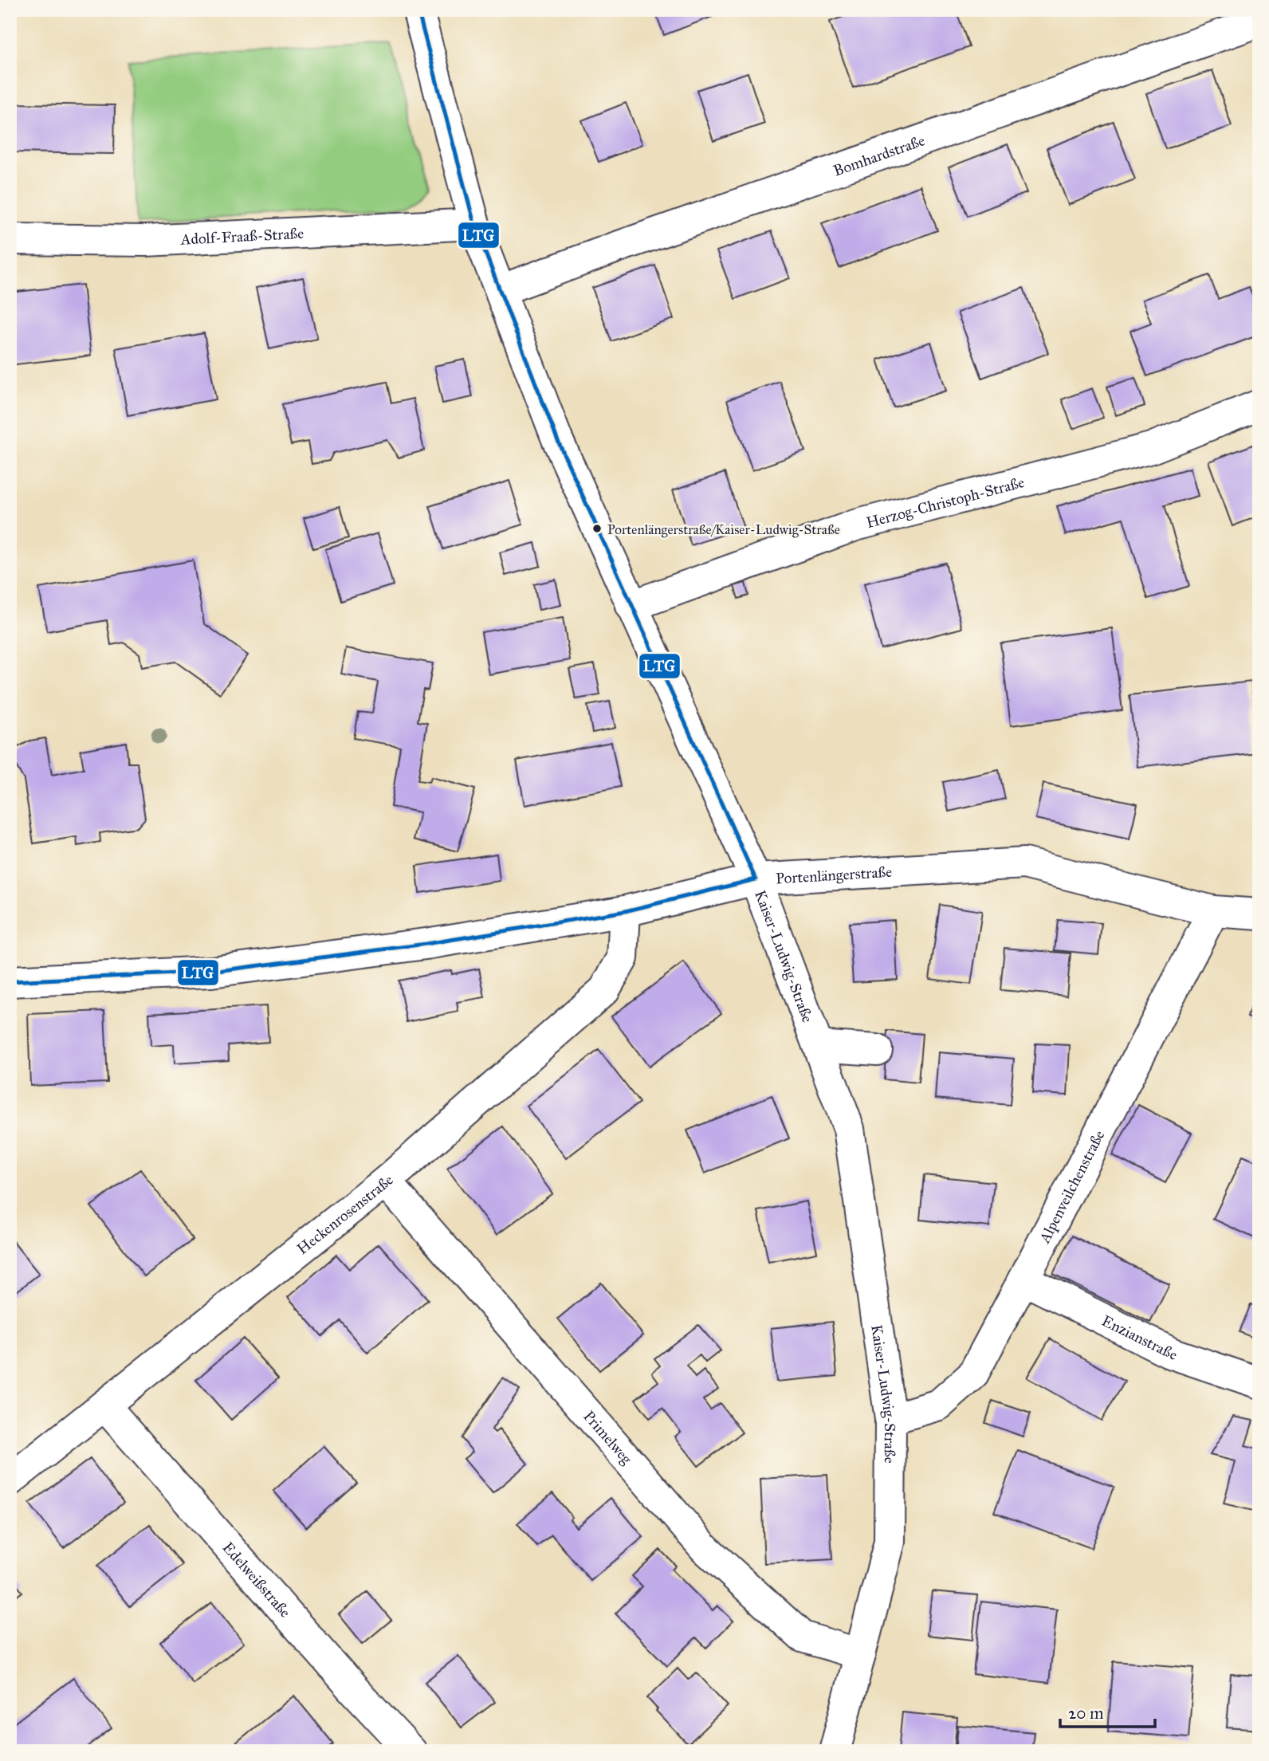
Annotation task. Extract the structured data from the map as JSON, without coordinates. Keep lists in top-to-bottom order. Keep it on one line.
{"streets":{"street":["Bomhardstraße","Adolf-Fraaß-Straße","Herzog-Christoph-Straße","Portenlängerstraße","Kaiser-Ludwig-Straße","Alpenveilchenstraße","Heckenrosenstraße","Enzianstraße","Primelweg","Edelweißstraße"]},"crossings":[["Bomhardstraße","Kaiser-Ludwig-Straße"],["Adolf-Fraaß-Straße","Kaiser-Ludwig-Straße"],["Herzog-Christoph-Straße","Kaiser-Ludwig-Straße"],["Portenlängerstraße","Kaiser-Ludwig-Straße"],["Portenlängerstraße","Alpenveilchenstraße"],["Portenlängerstraße","Heckenrosenstraße"],["Kaiser-Ludwig-Straße","Alpenveilchenstraße"],["Kaiser-Ludwig-Straße","Primelweg"],["Alpenveilchenstraße","Enzianstraße"],["Heckenrosenstraße","Primelweg"],["Heckenrosenstraße","Edelweißstraße"]],"places":["Portenlängerstraße/Kaiser-Ludwig-Straße"],"lines":["transit line LTG"],"scale_bar":"20 m"}
